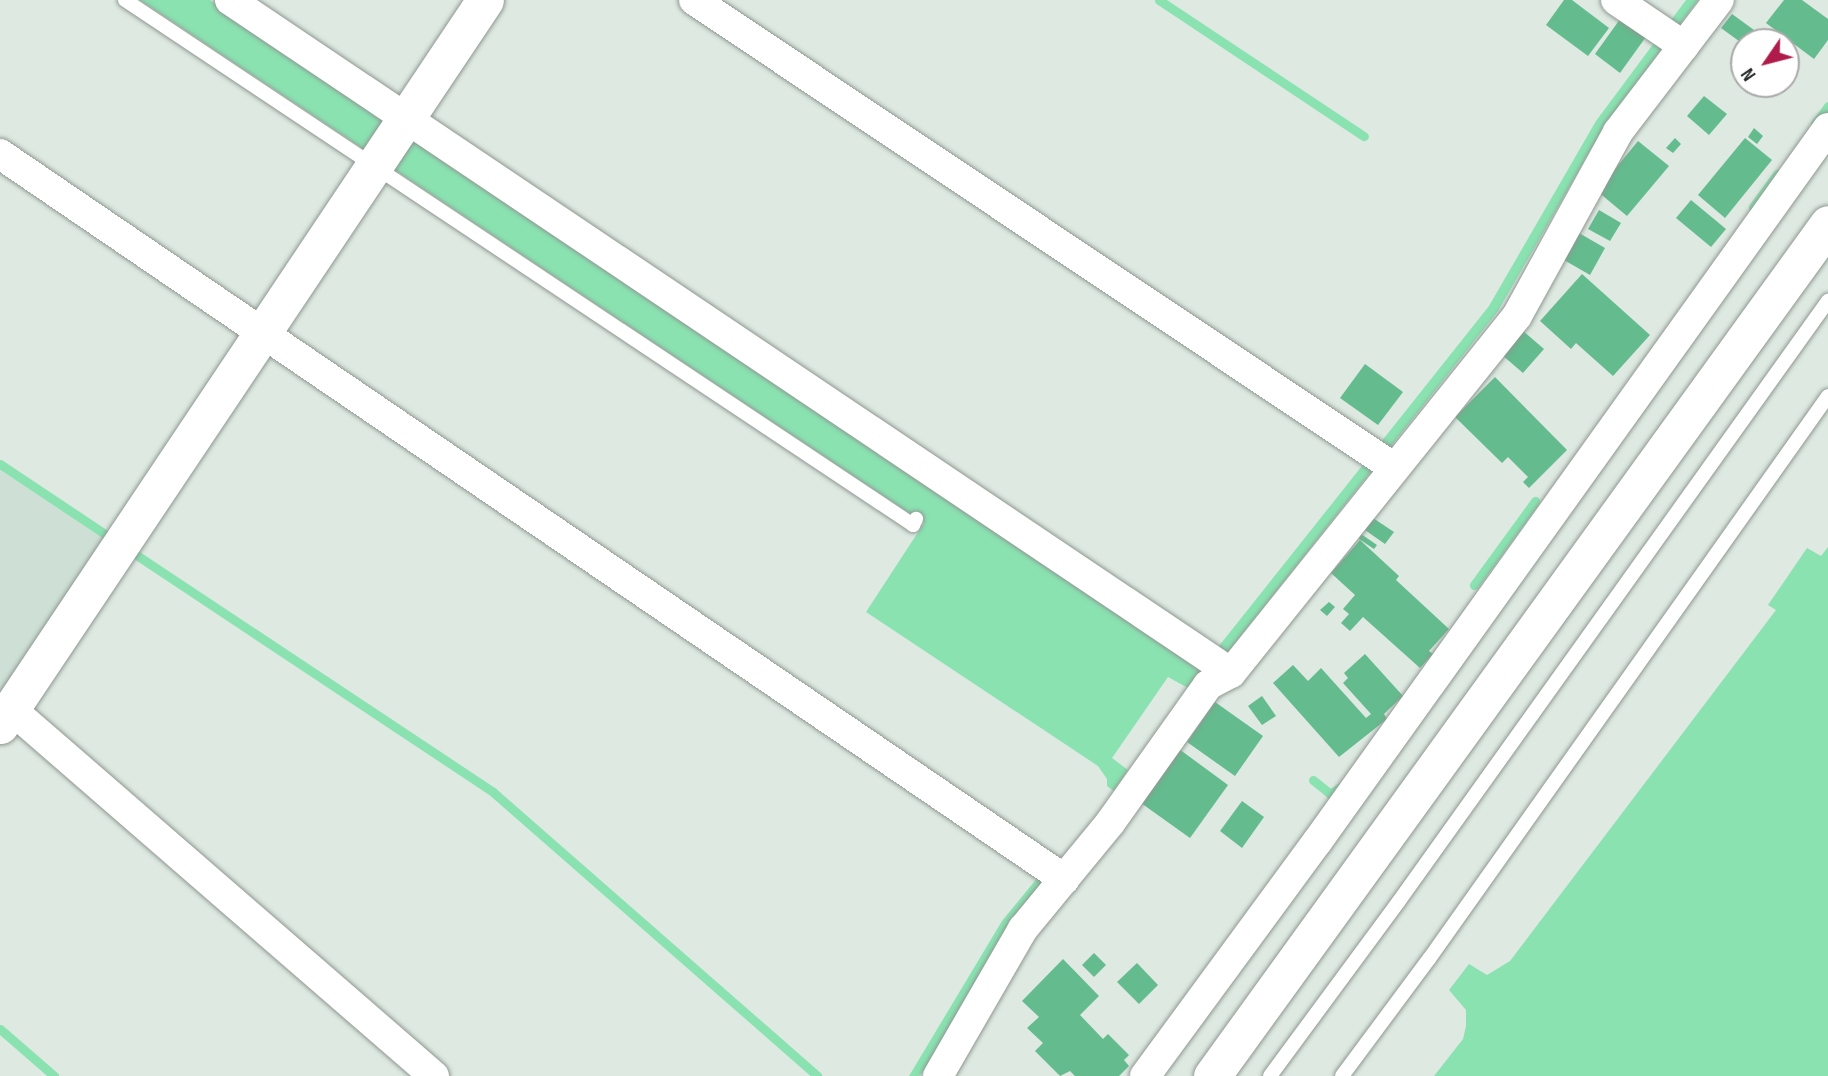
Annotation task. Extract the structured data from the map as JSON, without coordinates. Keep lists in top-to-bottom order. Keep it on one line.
{"north":"bottom left"}
